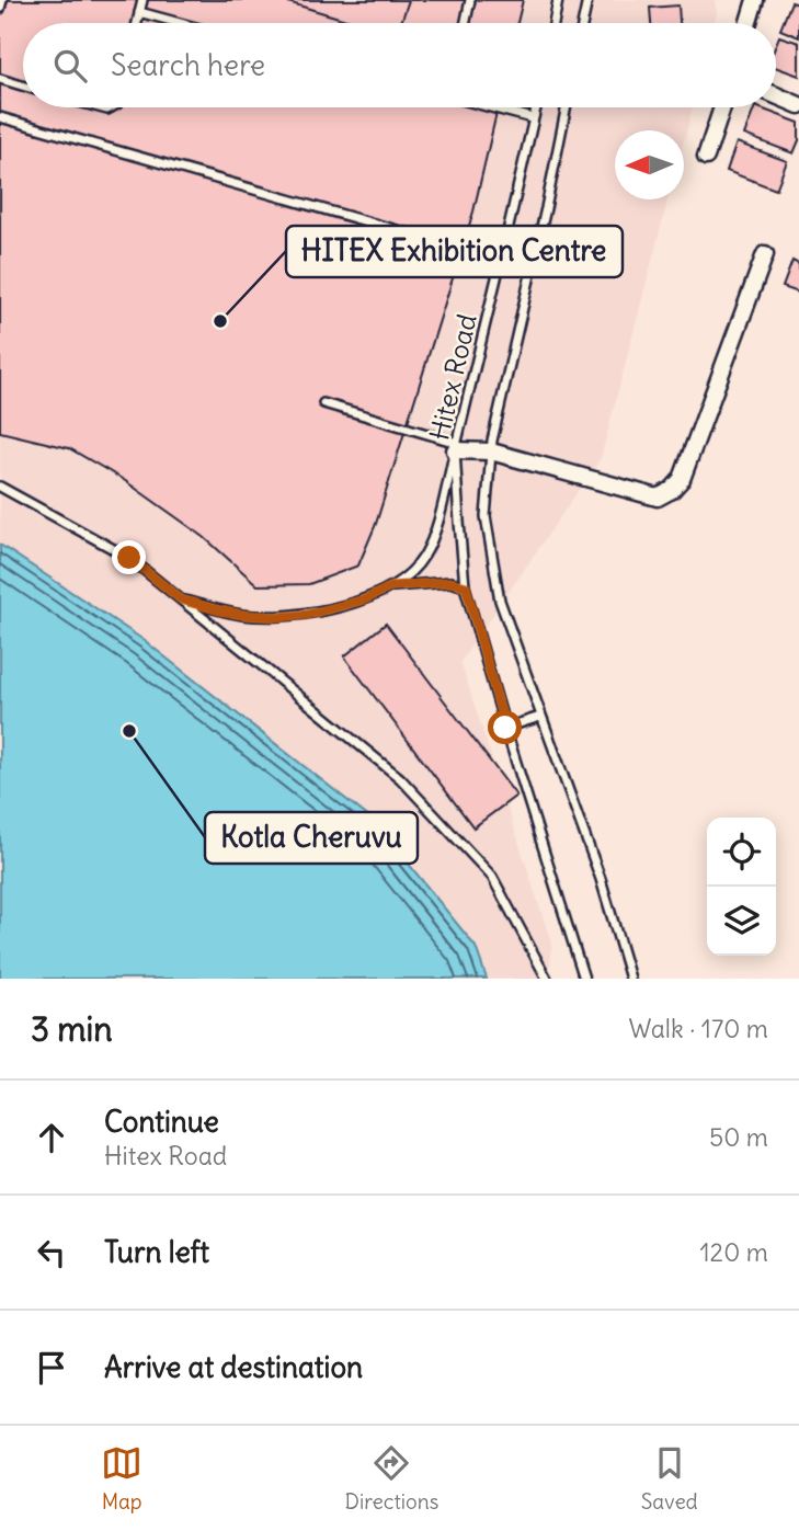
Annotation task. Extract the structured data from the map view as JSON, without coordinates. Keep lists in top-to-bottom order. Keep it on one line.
{"streets":{"lane":["Hitex Road"]},"places":["HITEX Exhibition Centre","Kotla Cheruvu"],"north":"left","page":{"search":"Search here","heading":["3 min","Walk · 170 m"],"list":[["Continue","Hitex Road","50 m"],["Turn left","120 m"],"Arrive at destination"],"nav":["Map","Directions","Saved"]}}
